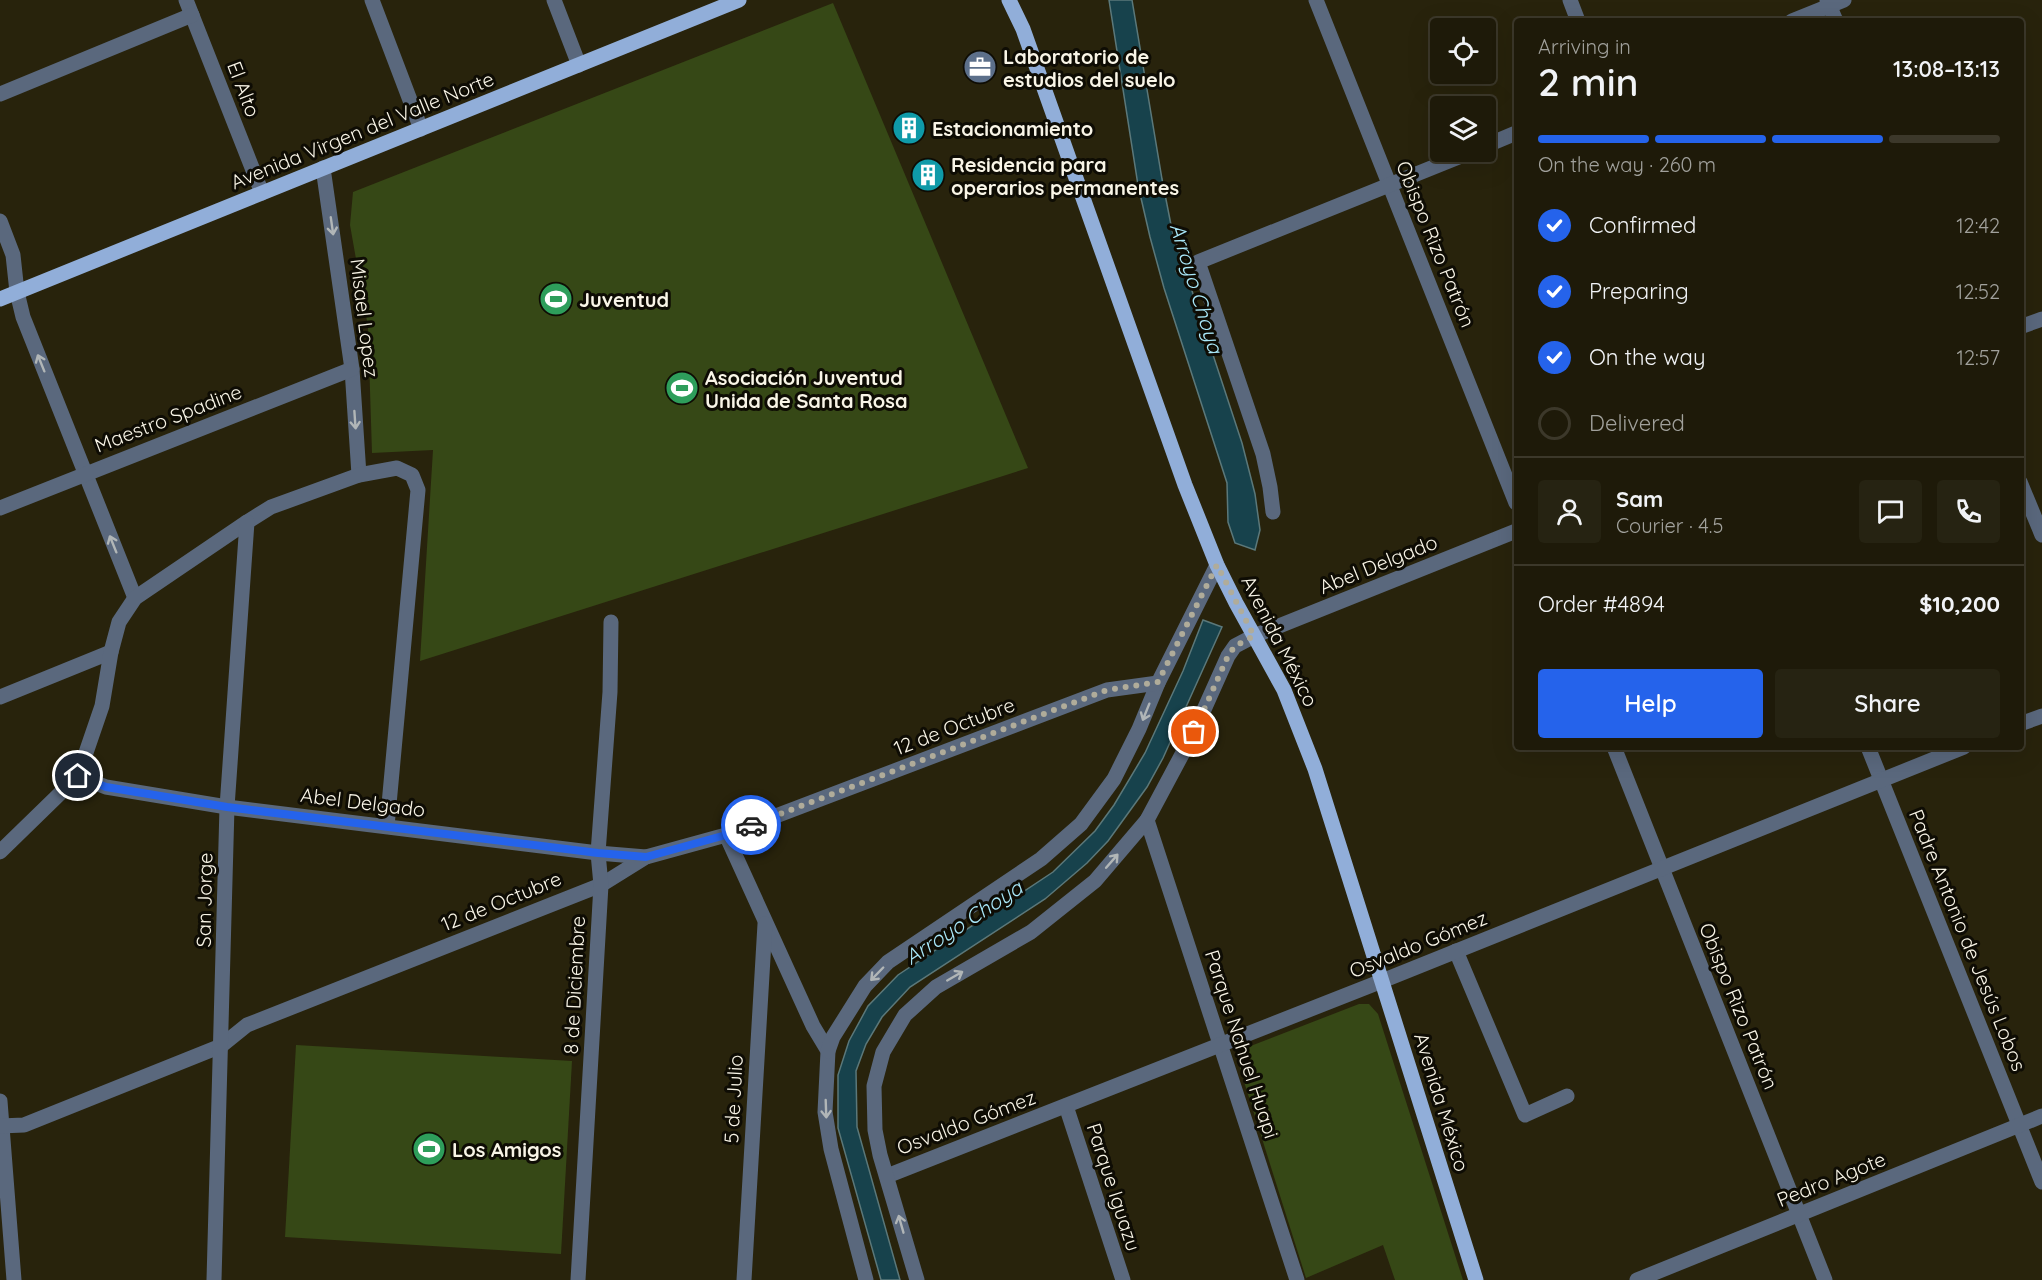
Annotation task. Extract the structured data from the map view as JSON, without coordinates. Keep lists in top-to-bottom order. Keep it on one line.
{"streets":{"main road":["Avenida Virgen del Valle Norte","Avenida México"],"street":["El Alto","Obispo Rizo Patrón","Misael Lopez","Maestro Spadine","Abel Delgado","12 de Octubre","San Jorge","Padre Antonio de Jesús Lobos","Osvaldo Gómez","8 de Diciembre","Parque Nahuel Huapi","5 de Julio","Pedro Agote","Parque Iguazu"]},"crossings":[["El Alto","Avenida Virgen del Valle Norte"],["Avenida Virgen del Valle Norte","Misael Lopez"],["Obispo Rizo Patrón","Osvaldo Gómez"],["Obispo Rizo Patrón","Pedro Agote"],["Misael Lopez","Maestro Spadine"],["Abel Delgado","Avenida México"],["Abel Delgado","12 de Octubre"],["Abel Delgado","San Jorge"],["Abel Delgado","Osvaldo Gómez"],["Abel Delgado","8 de Diciembre"],["Abel Delgado","Parque Nahuel Huapi"],["Avenida México","Osvaldo Gómez"],["12 de Octubre","San Jorge"],["12 de Octubre","8 de Diciembre"],["Padre Antonio de Jesús Lobos","Osvaldo Gómez"],["Padre Antonio de Jesús Lobos","Pedro Agote"],["Osvaldo Gómez","Parque Nahuel Huapi"],["Osvaldo Gómez","Parque Iguazu"]],"one_way":["Misael Lopez"],"water":["Arroyo Choya"],"places":{"office":["Laboratorio de estudios del suelo"],"building":["Estacionamiento","Residencia para operarios permanentes"],"sports":["Juventud","Asociación Juventud Unida de Santa Rosa","Los Amigos"]},"page":{"heading":["2 min","Arriving in","13:08–13:13"],"panel":["Sam","Courier · 4.5","Order #4894","$10,200"],"bar":"On the way · 260 m","list":[["Confirmed","12:42"],["Preparing","12:52"],["On the way","12:57"],"Delivered"],"buttons":["Help","Share"]}}
